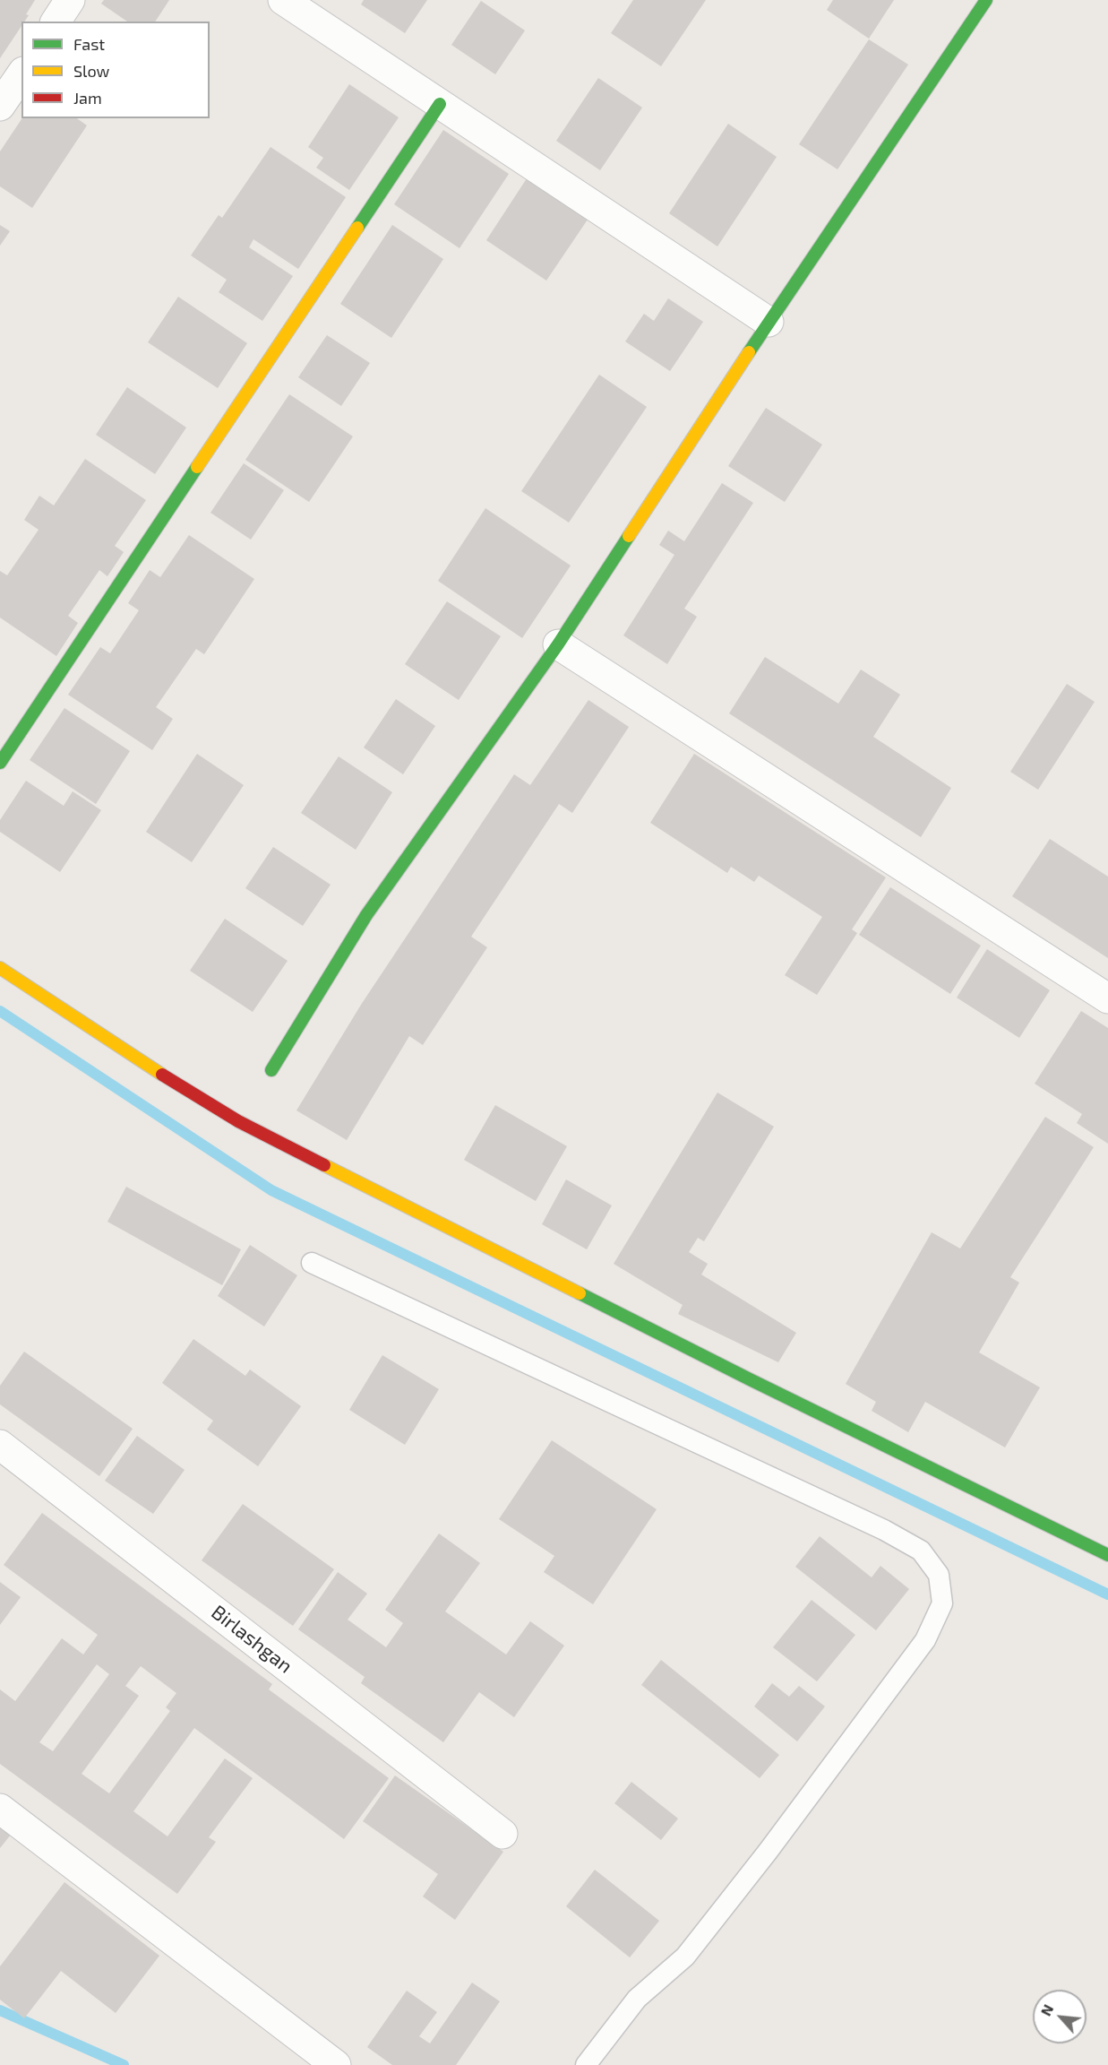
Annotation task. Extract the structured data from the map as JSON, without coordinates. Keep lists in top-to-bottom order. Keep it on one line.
{"streets":{"street":["Birlashgan"]},"legend":["Fast","Slow","Jam"],"north":"top left"}
